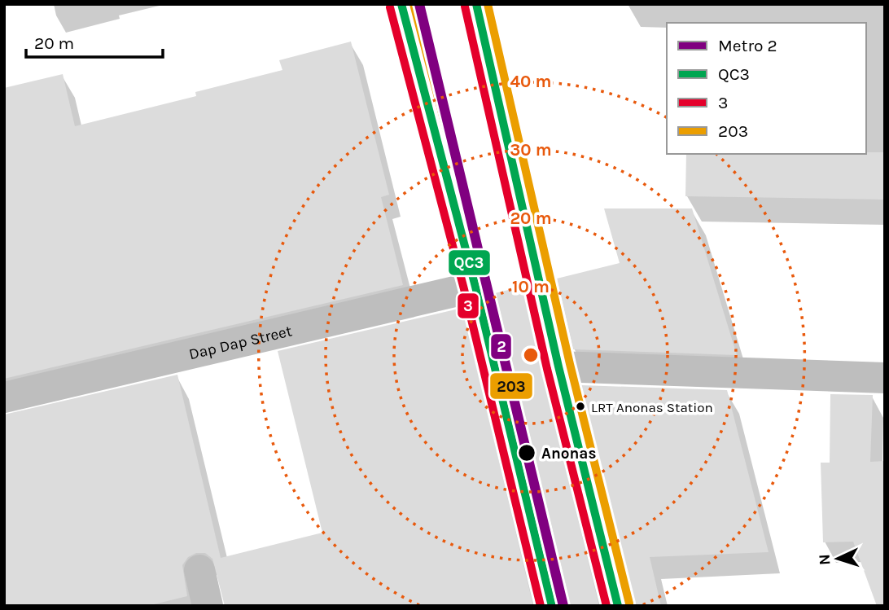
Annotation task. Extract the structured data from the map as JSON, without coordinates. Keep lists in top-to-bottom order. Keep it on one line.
{"streets":{"lane":["Dap Dap Street"]},"places":["LRT Anonas Station","Anonas"],"lines":["metro line 2","transit line QC3","transit line 203","transit line 3"],"legend":["Metro 2","QC3","3","203"],"scale_bar":"20 m","north":"left","rings":["40 m","30 m","20 m","10 m"]}
